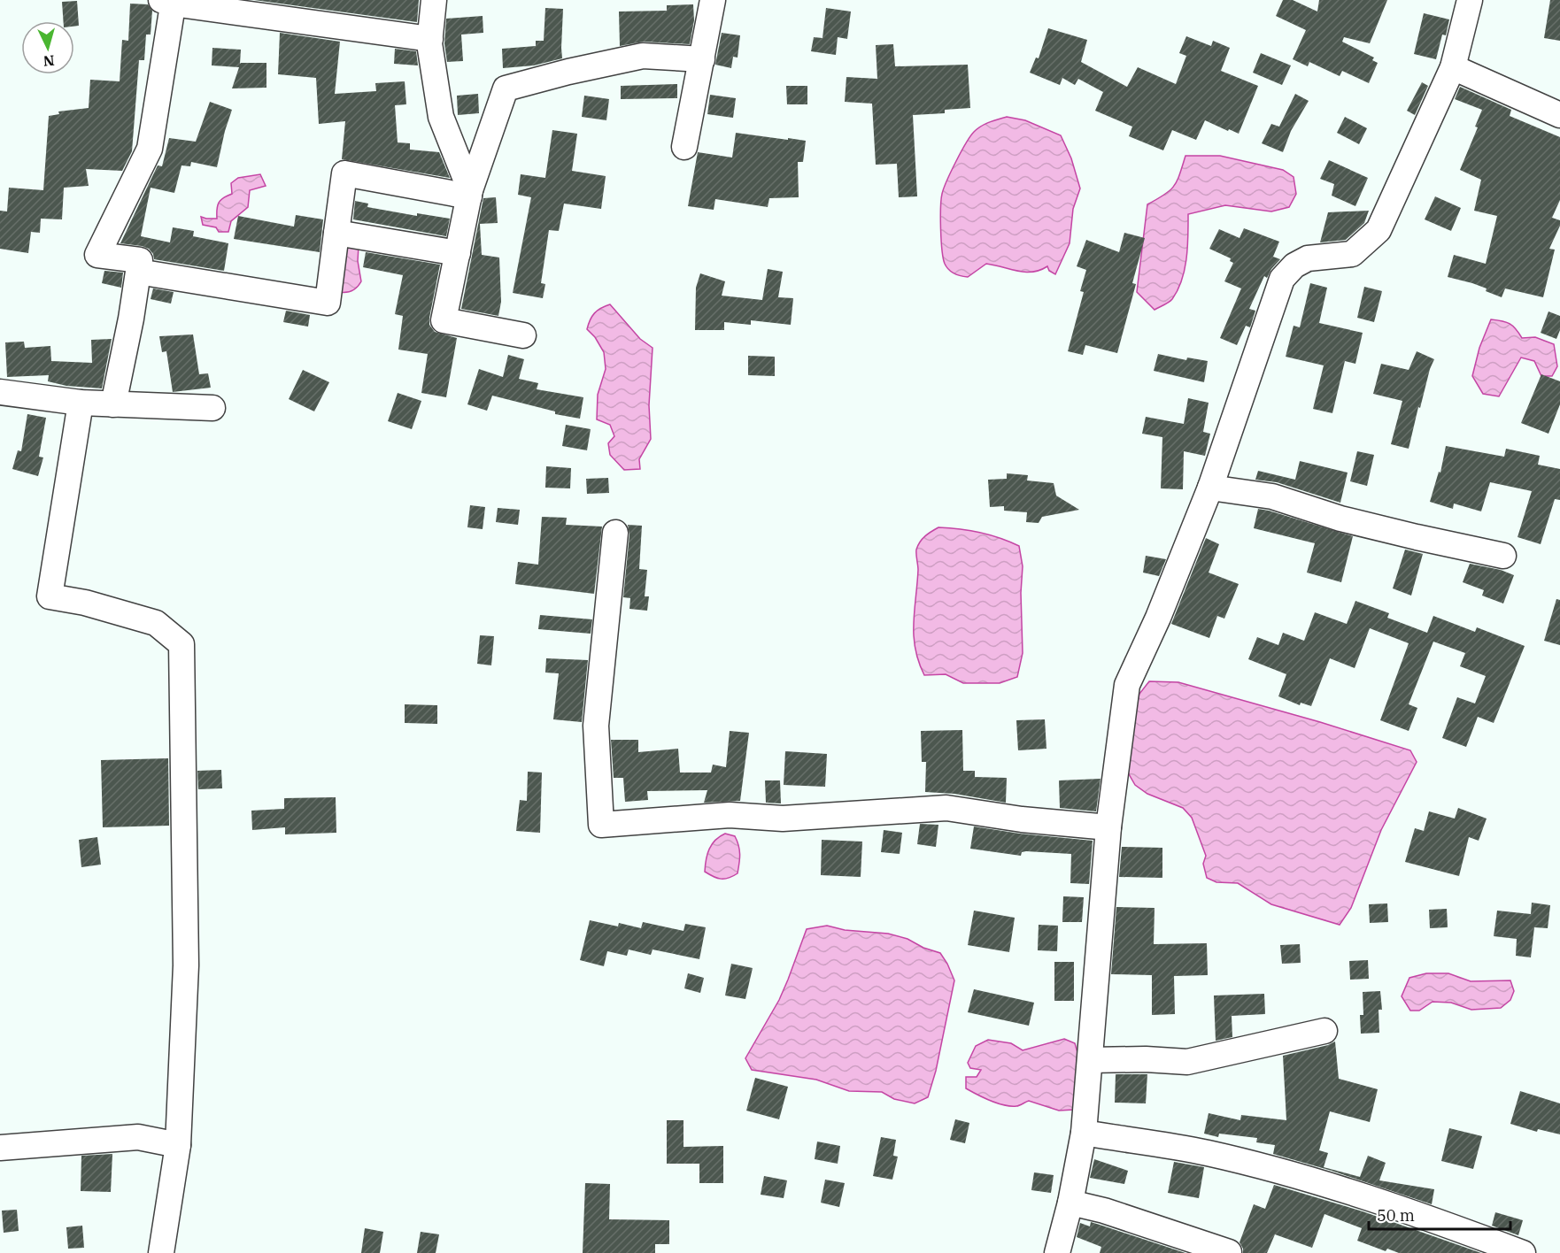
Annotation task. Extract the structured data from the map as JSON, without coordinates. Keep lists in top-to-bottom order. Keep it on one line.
{"scale_bar":"50 m","north":"bottom"}
